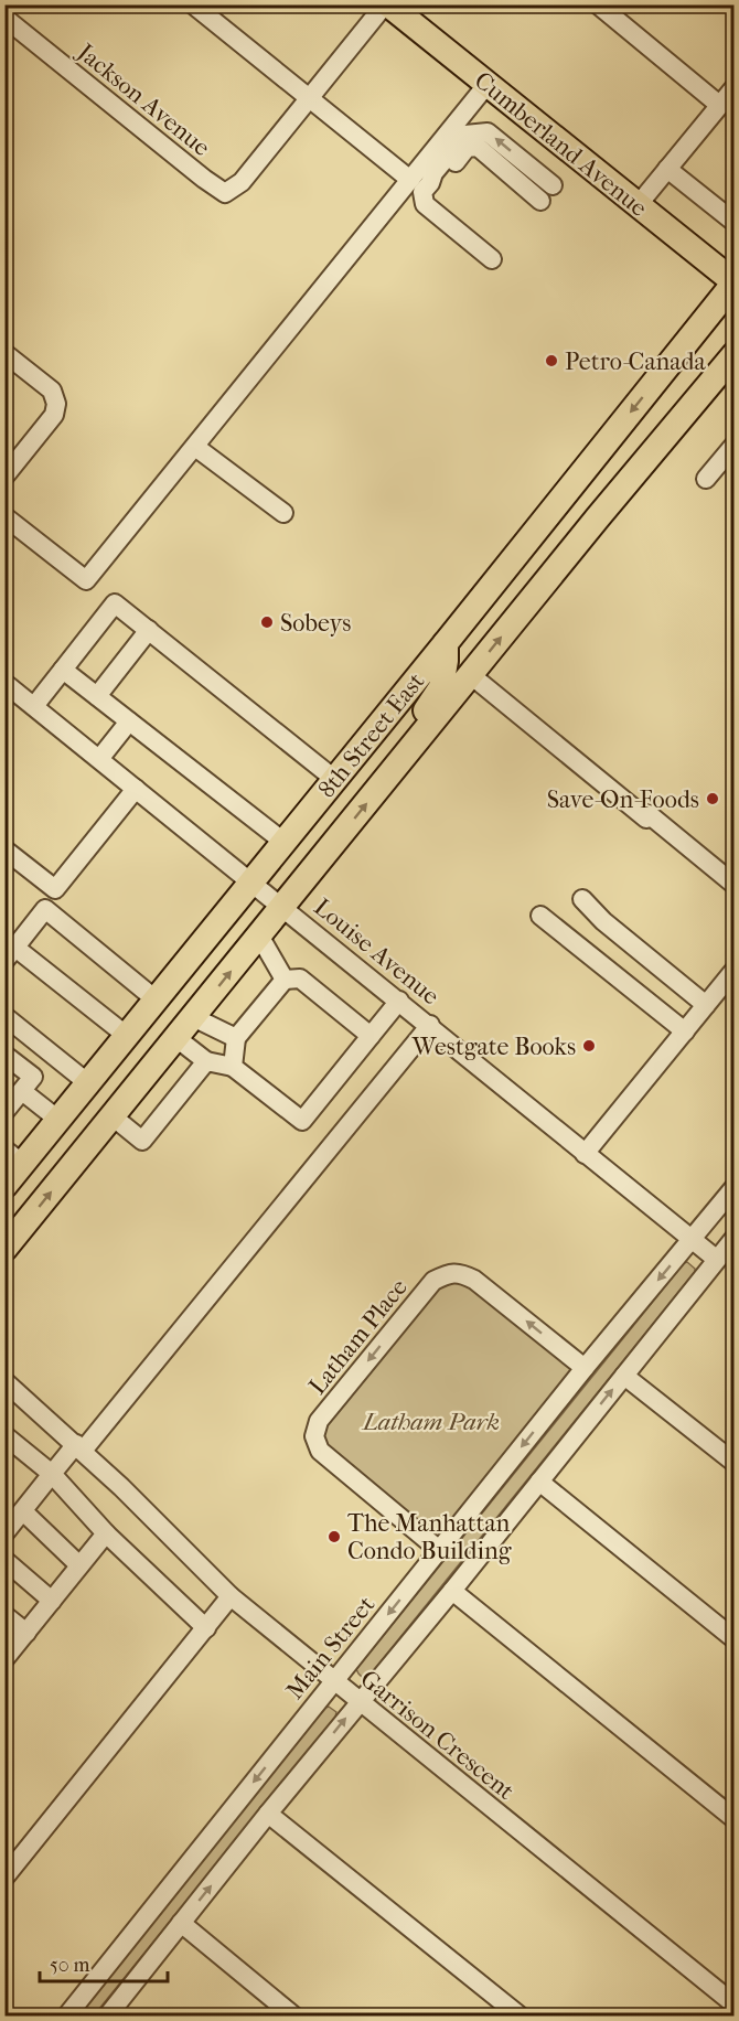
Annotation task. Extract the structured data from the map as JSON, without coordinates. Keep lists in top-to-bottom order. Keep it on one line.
{"streets":{"main road":["Cumberland Avenue","8th Street East"],"street":["Jackson Avenue","Louise Avenue","Latham Place","Main Street","Garrison Crescent"]},"crossings":[["Cumberland Avenue","8th Street East"],["8th Street East","Louise Avenue"],["Louise Avenue","Main Street"],["Latham Place","Main Street"],["Main Street","Garrison Crescent"]],"parks":["Latham Park"],"places":["Petro-Canada","Sobeys","Save-On-Foods","Westgate Books","The Manhattan Condo Building"],"scale_bar":"50 m"}
